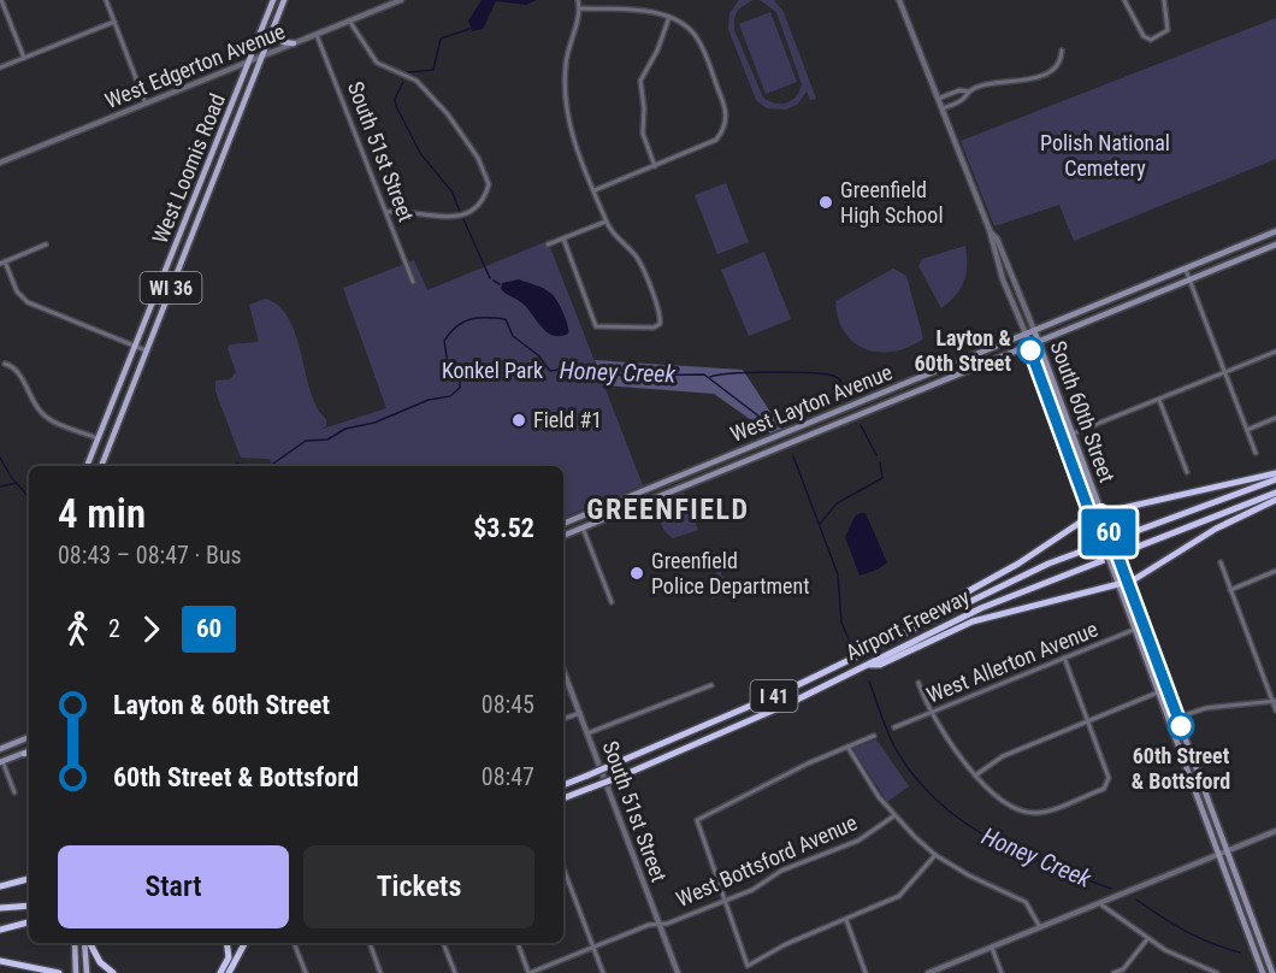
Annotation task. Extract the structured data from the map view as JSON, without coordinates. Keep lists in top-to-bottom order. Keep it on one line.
{"streets":{"highway":["Airport Freeway","I 41"],"main road":["West Loomis Road","WI 36","West Layton Avenue","South 60th Street"],"street":["West Edgerton Avenue","South 51st Street","West Allerton Avenue","West Bottsford Avenue"]},"crossings":[["West Edgerton Avenue","South 51st Street"],["West Edgerton Avenue","West Loomis Road"],["South 51st Street","West Bottsford Avenue"],["West Layton Avenue","South 60th Street"],["South 60th Street","West Allerton Avenue"]],"districts":["GREENFIELD"],"water":["Honey Creek"],"parks":["Polish National Cemetery","Konkel Park"],"places":["Greenfield High School","Layton & 60th Street","Field #1","Greenfield Police Department","60th Street & Bottsford"],"lines":["bus line 60"],"page":{"on_map":"60","heading":["4 min","08:43 – 08:47 · Bus","$3.52"],"legs":["2","60"],"list":[{"name":"Layton & 60th Street","value":"08:45"},{"name":"60th Street & Bottsford","value":"08:47"}],"buttons":["Start","Tickets"]}}
